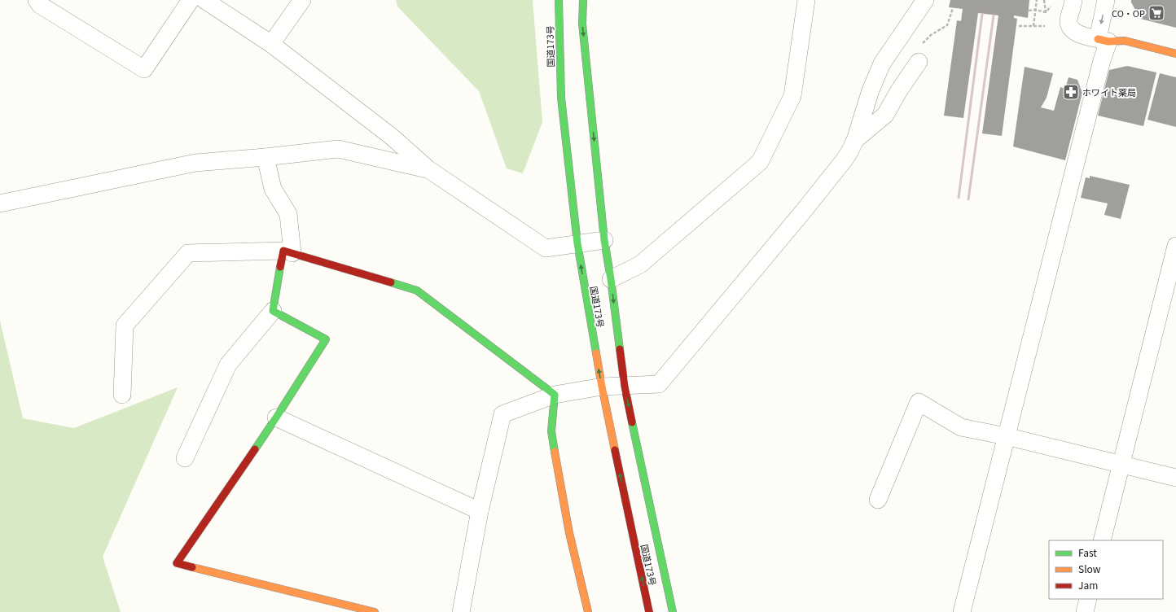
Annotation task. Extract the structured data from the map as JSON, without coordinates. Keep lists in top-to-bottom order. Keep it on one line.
{"streets":{"main road":["国道173号"]},"places":{"supermarket":["CO・OP"],"pharmacy":["ホワイト薬局"]},"legend":["Fast","Slow","Jam"]}
